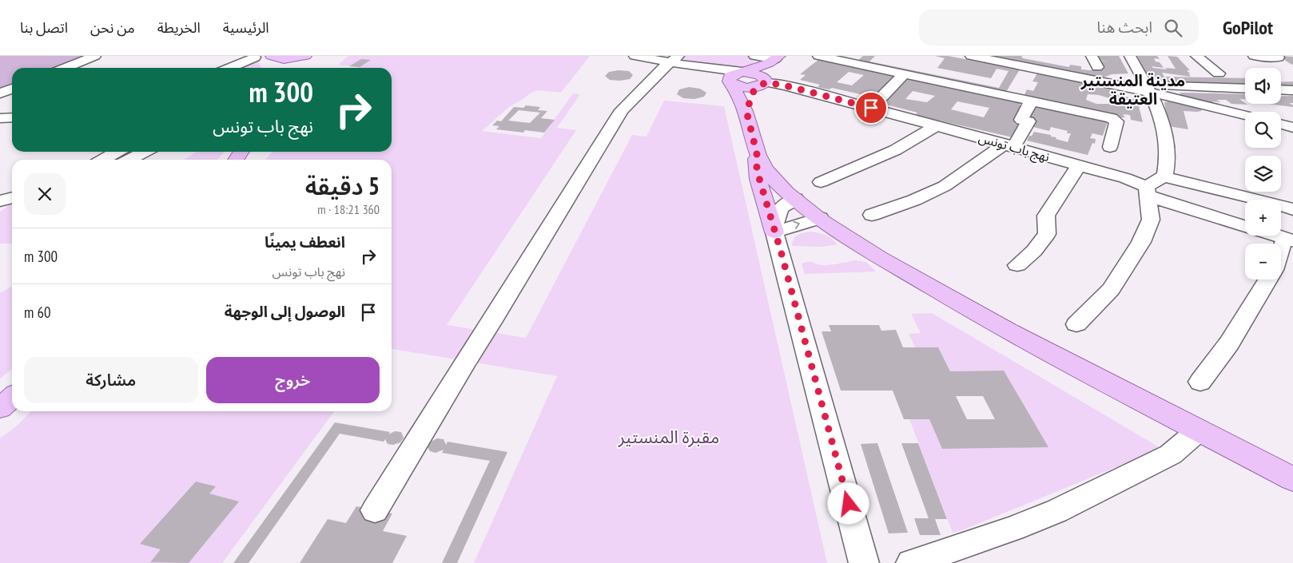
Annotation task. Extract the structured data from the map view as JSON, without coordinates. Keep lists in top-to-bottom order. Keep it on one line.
{"streets":{"street":["نهج باب تونس"]},"districts":["مدينة المنستير العتيقة"],"parks":["مقبرة المنستير"],"page":{"header":"GoPilot","search":"ابحث هنا","nav":["الرئيسية","الخريطة","من نحن","اتصل بنا"],"map_buttons":["+","−"],"turn":["300 m","نهج باب تونس"],"heading":["5 دقيقة","360 m · 18:21"],"list":[{"name":"انعطف يمينًا","note":"نهج باب تونس","value":"300 m"},{"name":"الوصول إلى الوجهة","value":"60 m"}],"buttons":["خروج","مشاركة"]}}
